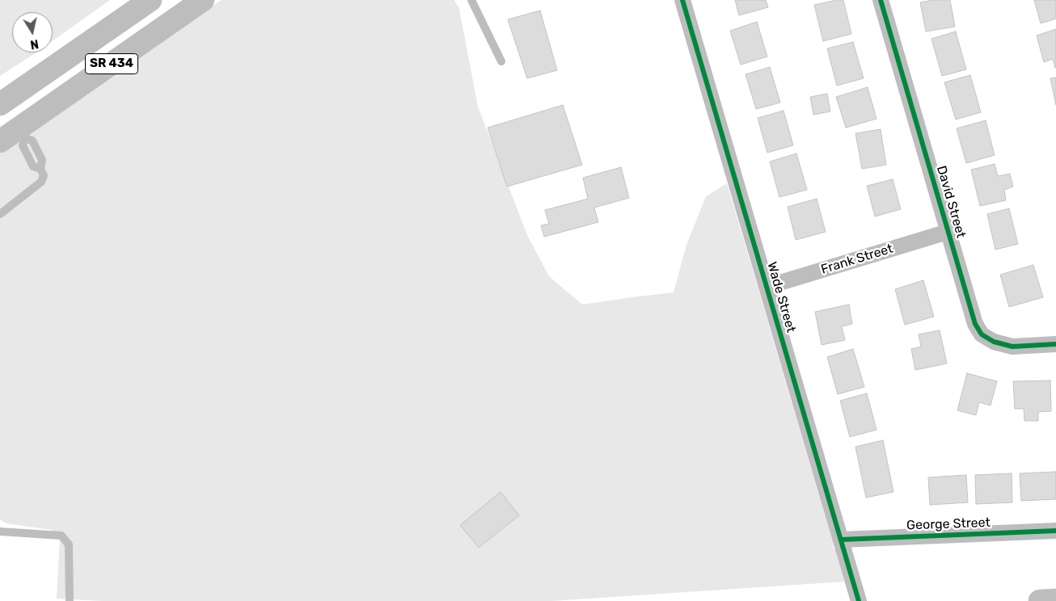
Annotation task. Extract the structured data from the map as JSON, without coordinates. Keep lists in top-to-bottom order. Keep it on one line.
{"streets":{"main road":["SR 434"],"street":["David Street","Frank Street","Wade Street","George Street"]},"crossings":[["David Street","Frank Street"],["Frank Street","Wade Street"],["Wade Street","George Street"]],"north":"bottom"}
